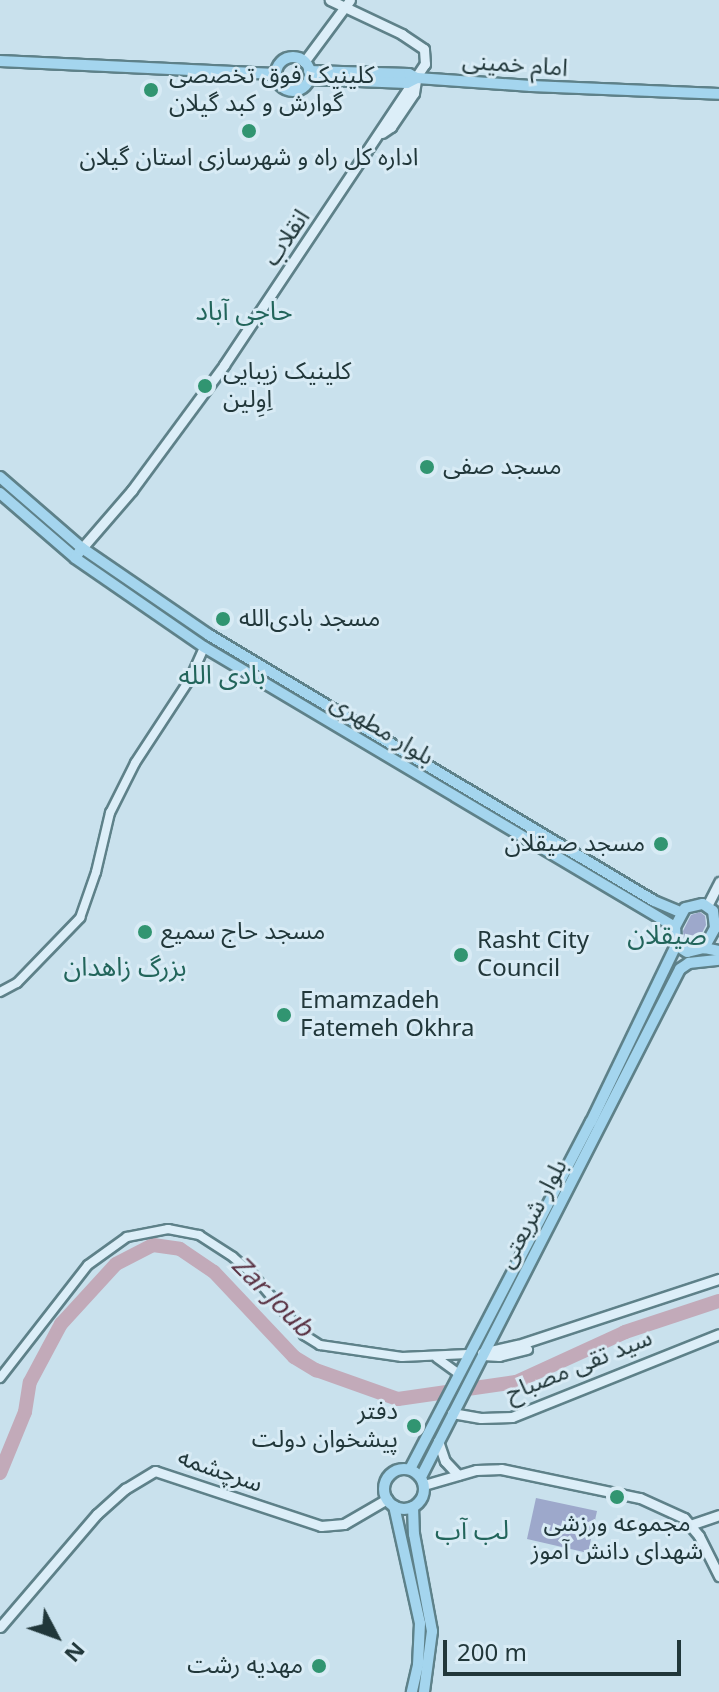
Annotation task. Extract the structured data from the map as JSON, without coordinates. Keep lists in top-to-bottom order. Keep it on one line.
{"streets":{"main road":["امام خمینی","انقلاب","بلوار مطهری","بلوار شریعتی","سید تقی مصباح","سرچشمه"]},"crossings":[["امام خمینی","انقلاب"],["انقلاب","بلوار مطهری"],["بلوار مطهری","بلوار شریعتی"],["بلوار شریعتی","سید تقی مصباح"],["بلوار شریعتی","سرچشمه"]],"districts":["حاجی آباد","بادی الله","صیقلان","بزرگ زاهدان","لب آب"],"water":["Zar Joub"],"places":["کلینیک فوق تخصصی گوارش و کبد گیلان","اداره کل راه و شهرسازی استان گیلان","کلینیک زیبایی اِوِلین","مسجد صفی","مسجد بادی‌الله","مسجد صیقلان","مسجد حاج سمیع","Rasht City Council","Emamzadeh Fatemeh Okhra","دفتر پیشخوان دولت","مجموعه ورزشی شهدای دانش آموز","مهدیه رشت"],"scale_bar":"200 m","north":"bottom right"}
